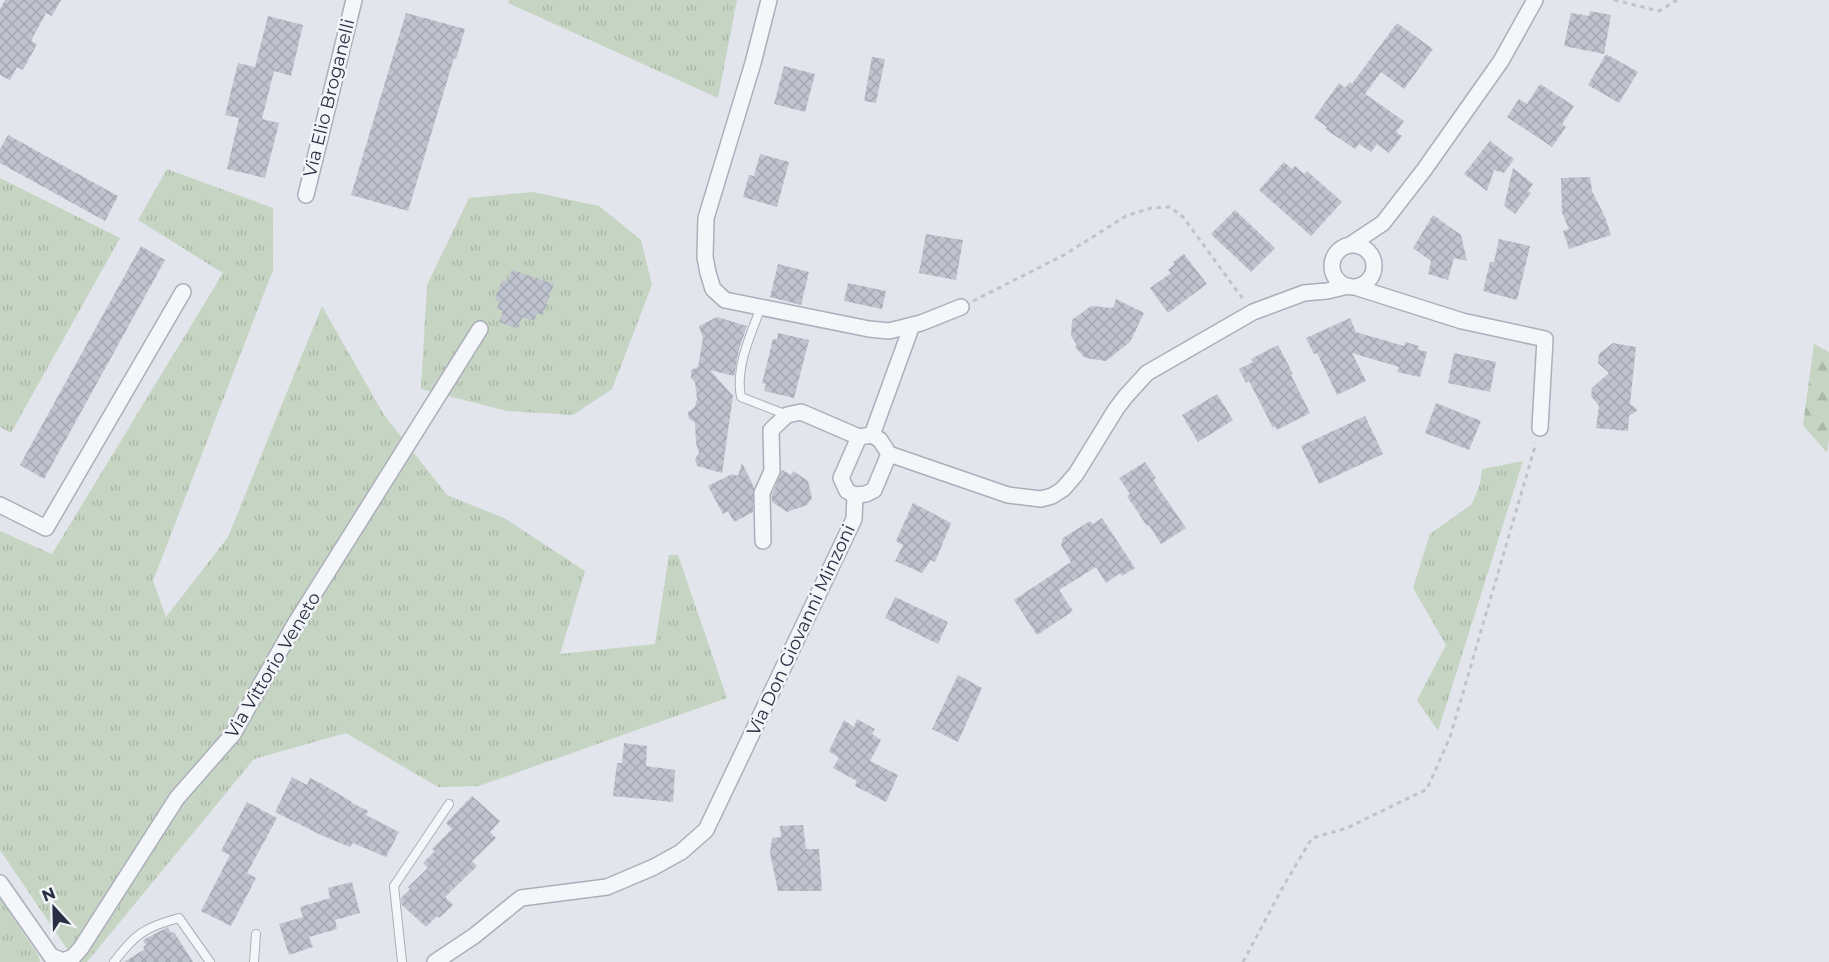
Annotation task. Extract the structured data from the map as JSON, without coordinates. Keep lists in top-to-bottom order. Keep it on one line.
{"streets":{"street":["Via Elio Broganelli","Via Don Giovanni Minzoni","Via Vittorio Veneto"]},"north":"top"}
